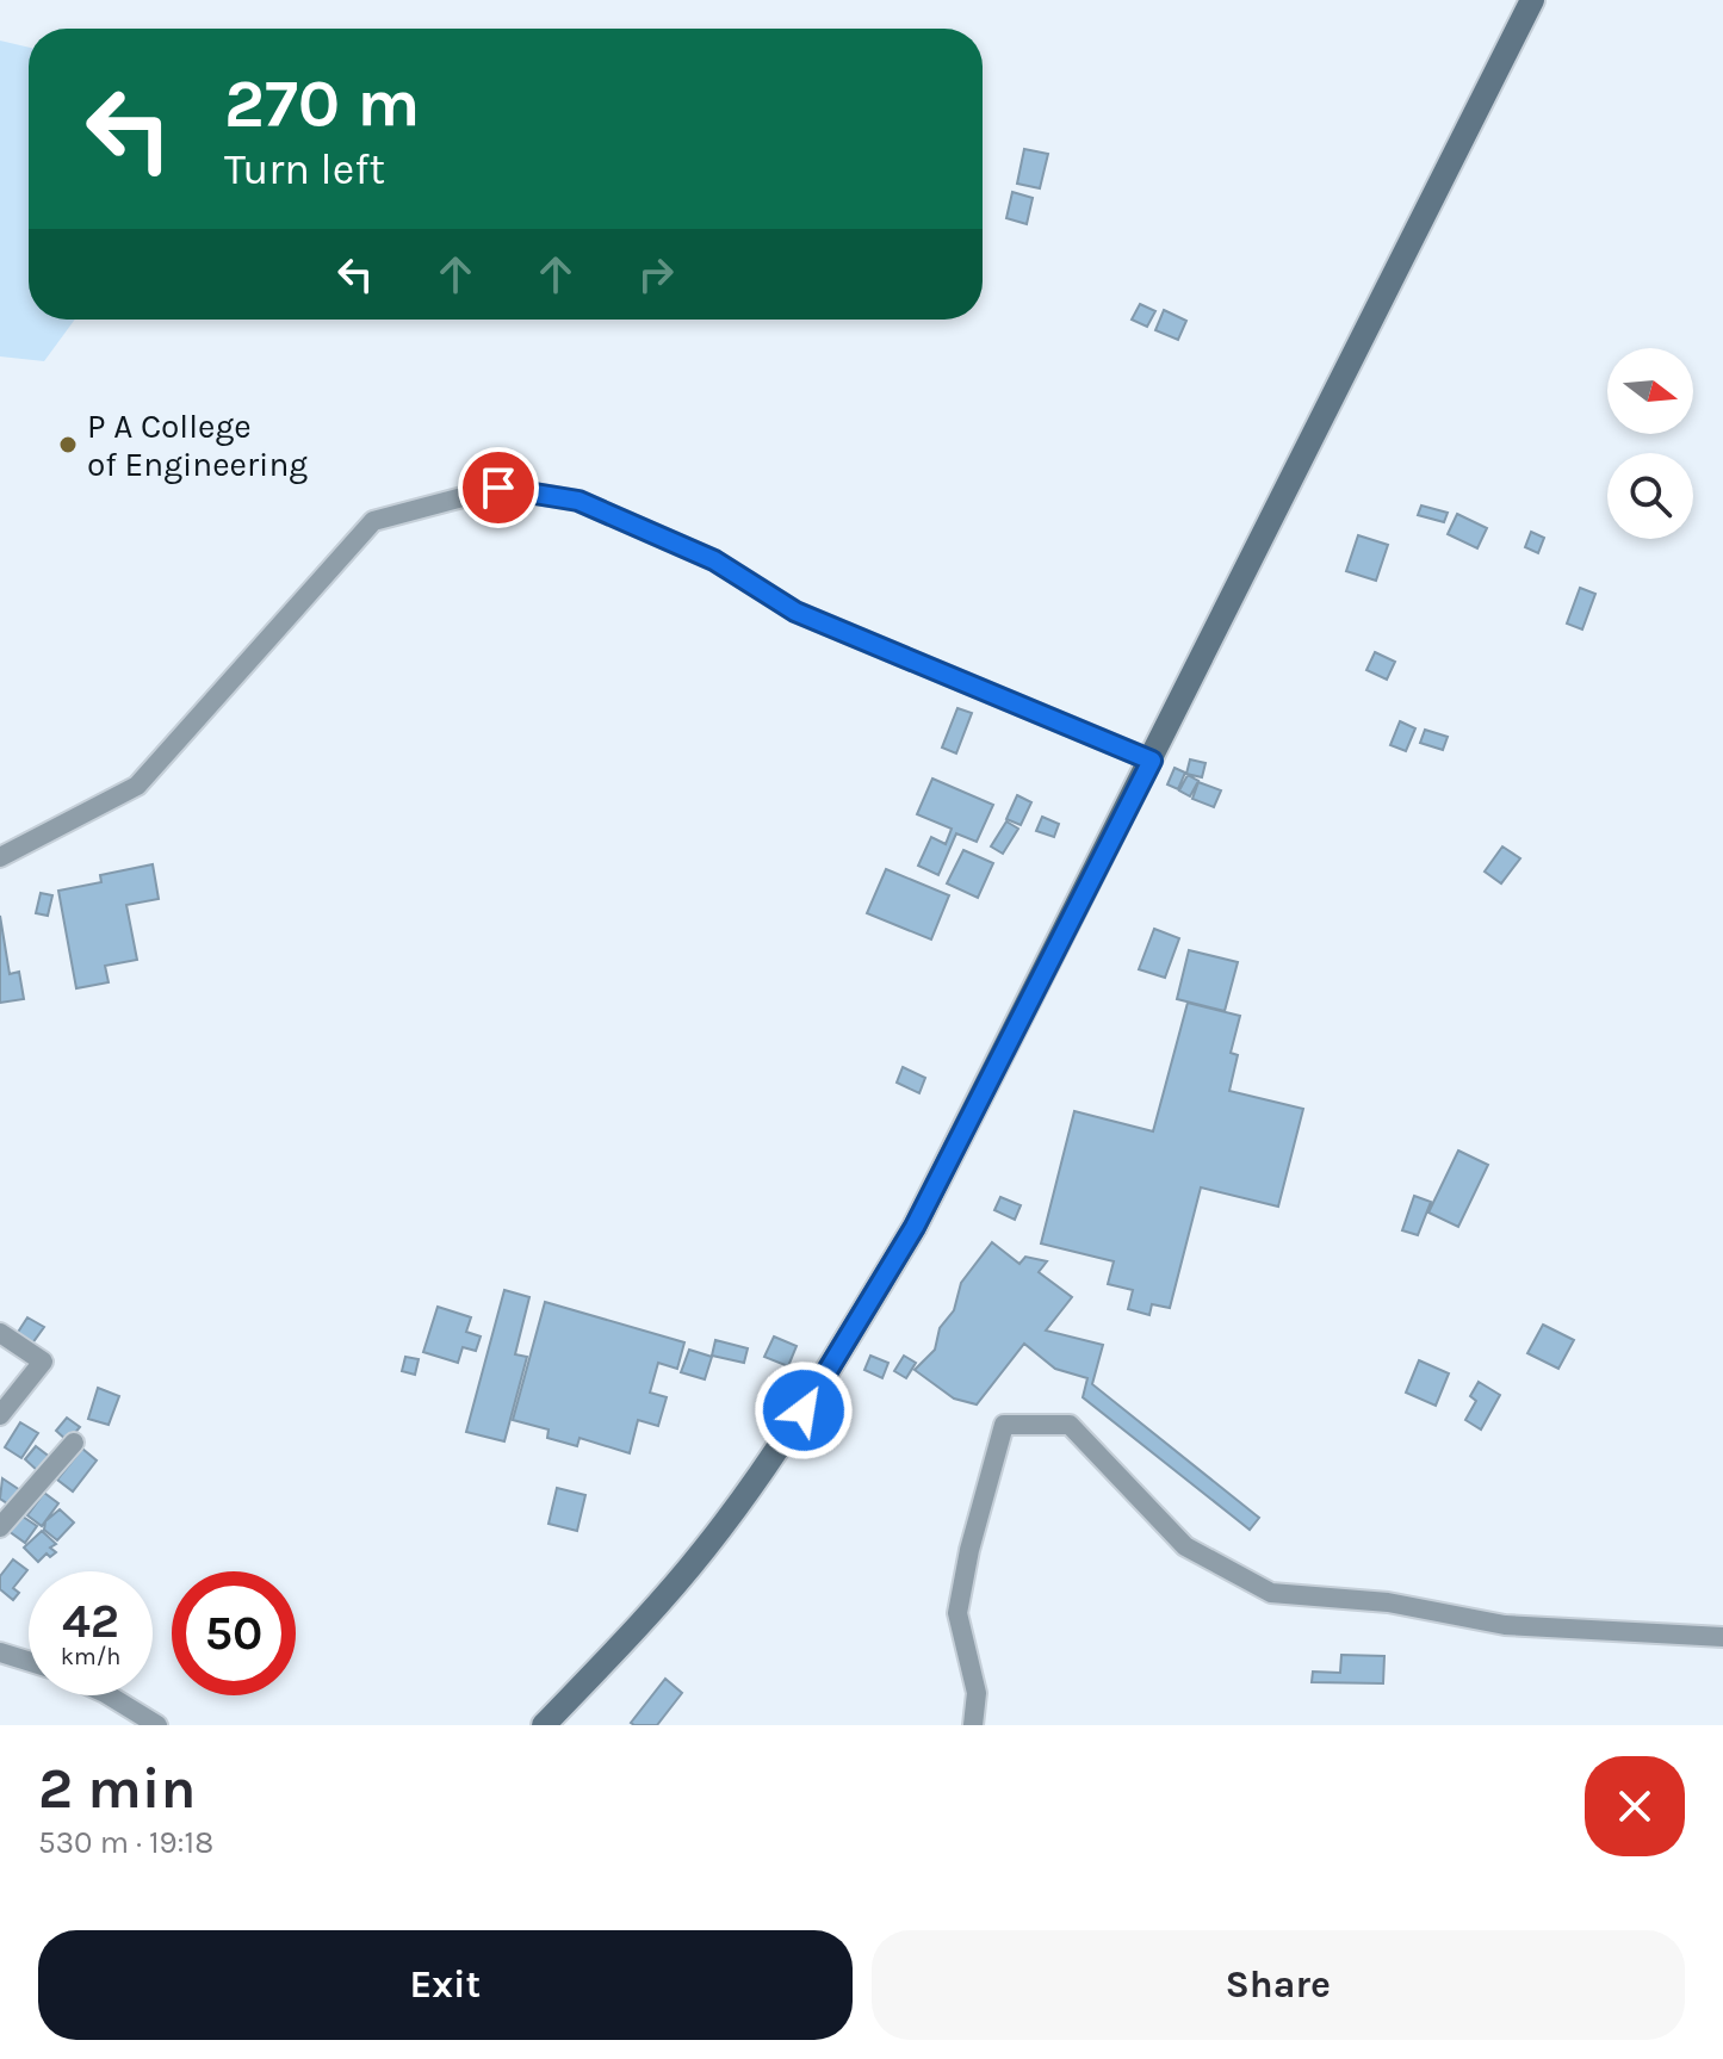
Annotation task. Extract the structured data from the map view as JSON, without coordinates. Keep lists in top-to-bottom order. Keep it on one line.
{"places":["P A College of Engineering"],"north":"right","page":{"turn":["270 m","Turn left"],"speed":"42 km/h","limit":"50","heading":["2 min","530 m · 19:18"],"buttons":["Exit","Share"]}}
